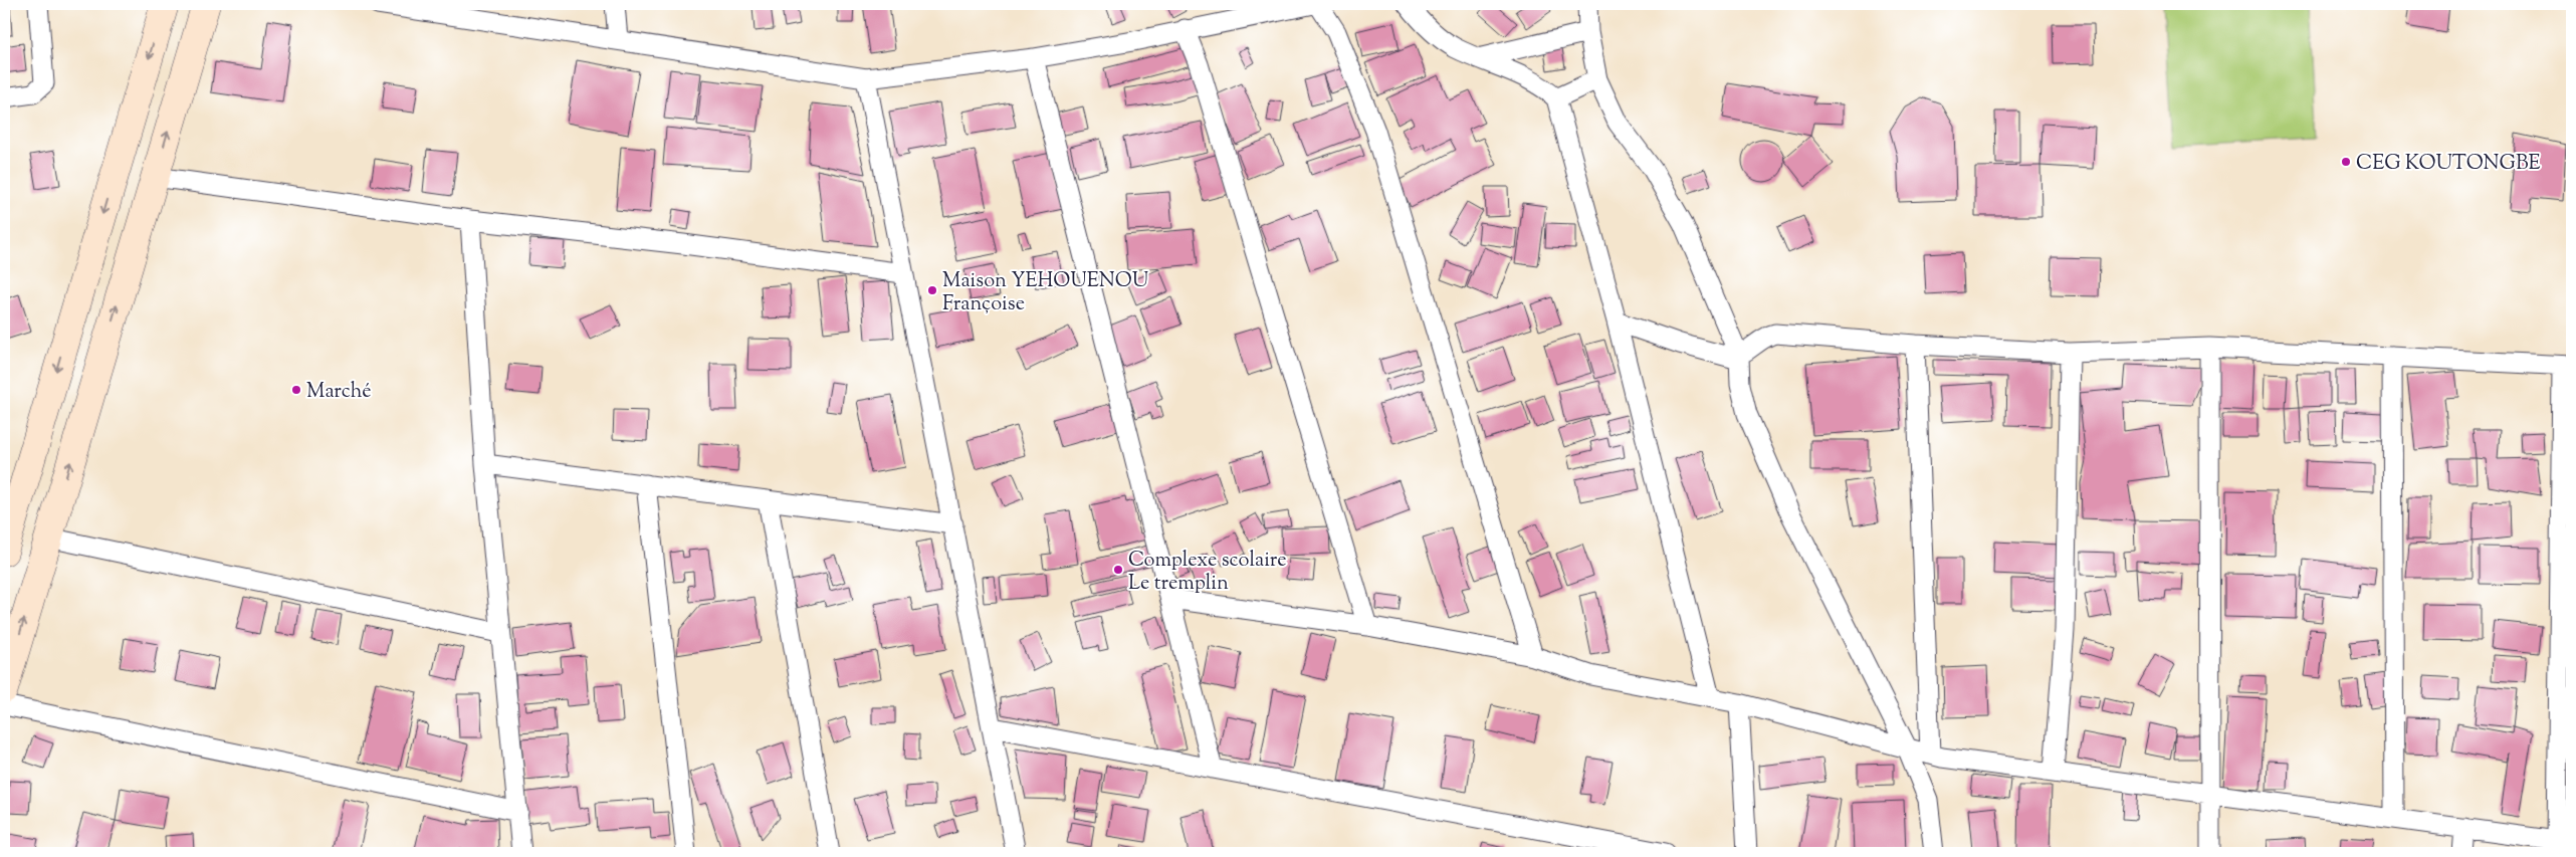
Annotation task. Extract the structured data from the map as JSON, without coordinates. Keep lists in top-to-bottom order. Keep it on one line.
{"places":["CEG KOUTONGBE","Maison YEHOUENOU Françoise","Marché","Complexe scolaire Le tremplin"]}
